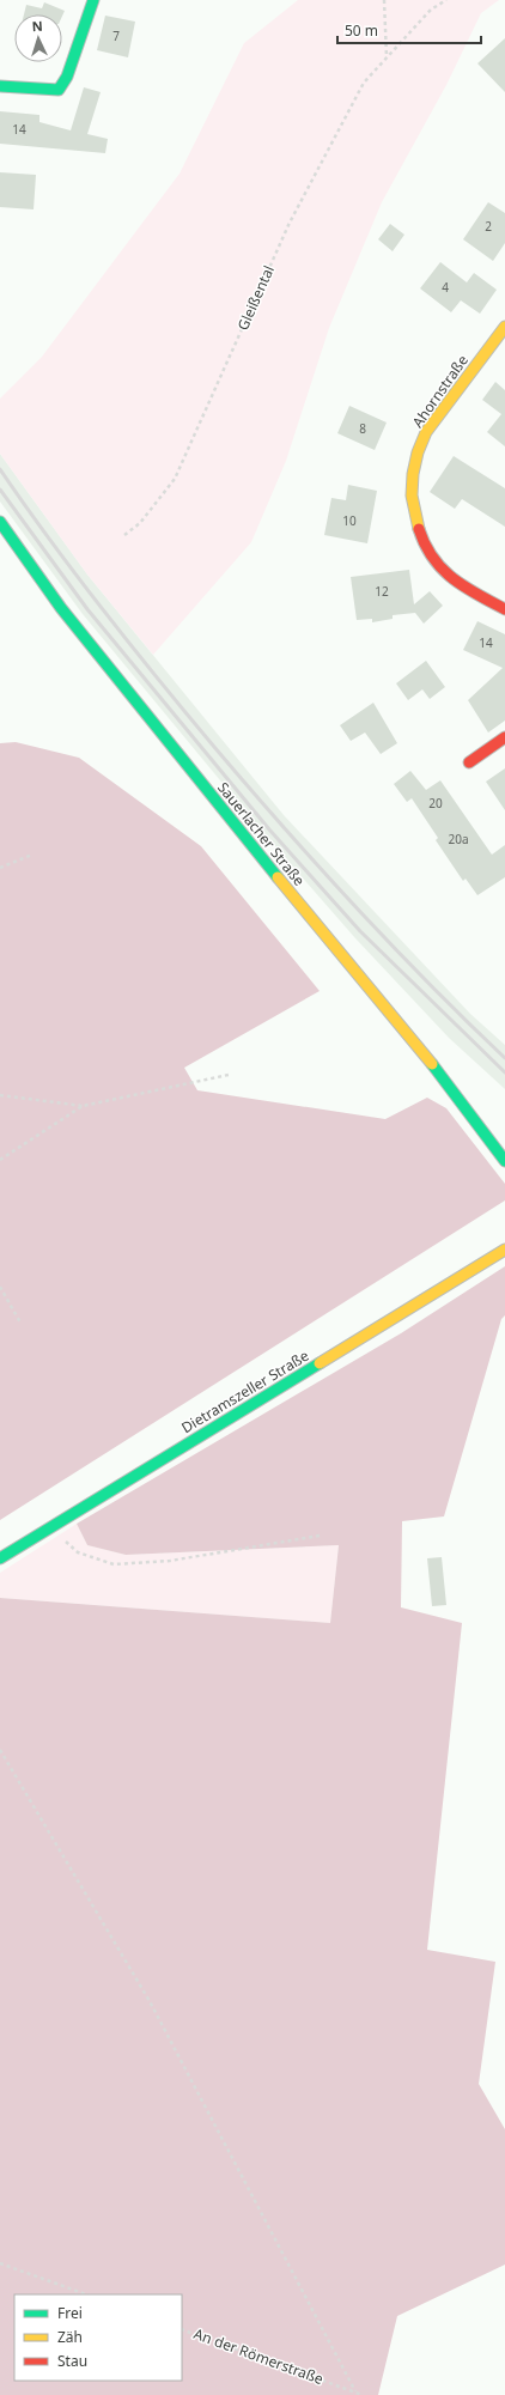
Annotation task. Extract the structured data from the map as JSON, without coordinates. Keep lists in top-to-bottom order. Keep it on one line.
{"streets":{"street":["Ahornstraße","Sauerlacher Straße","Dietramszeller Straße"],"path":["Gleißental","An der Römerstraße"]},"house_numbers":["7","14","2","4","8","10","12","14","20","20a"],"legend":["Frei","Zäh","Stau"],"scale_bar":"50 m","north":"top"}
